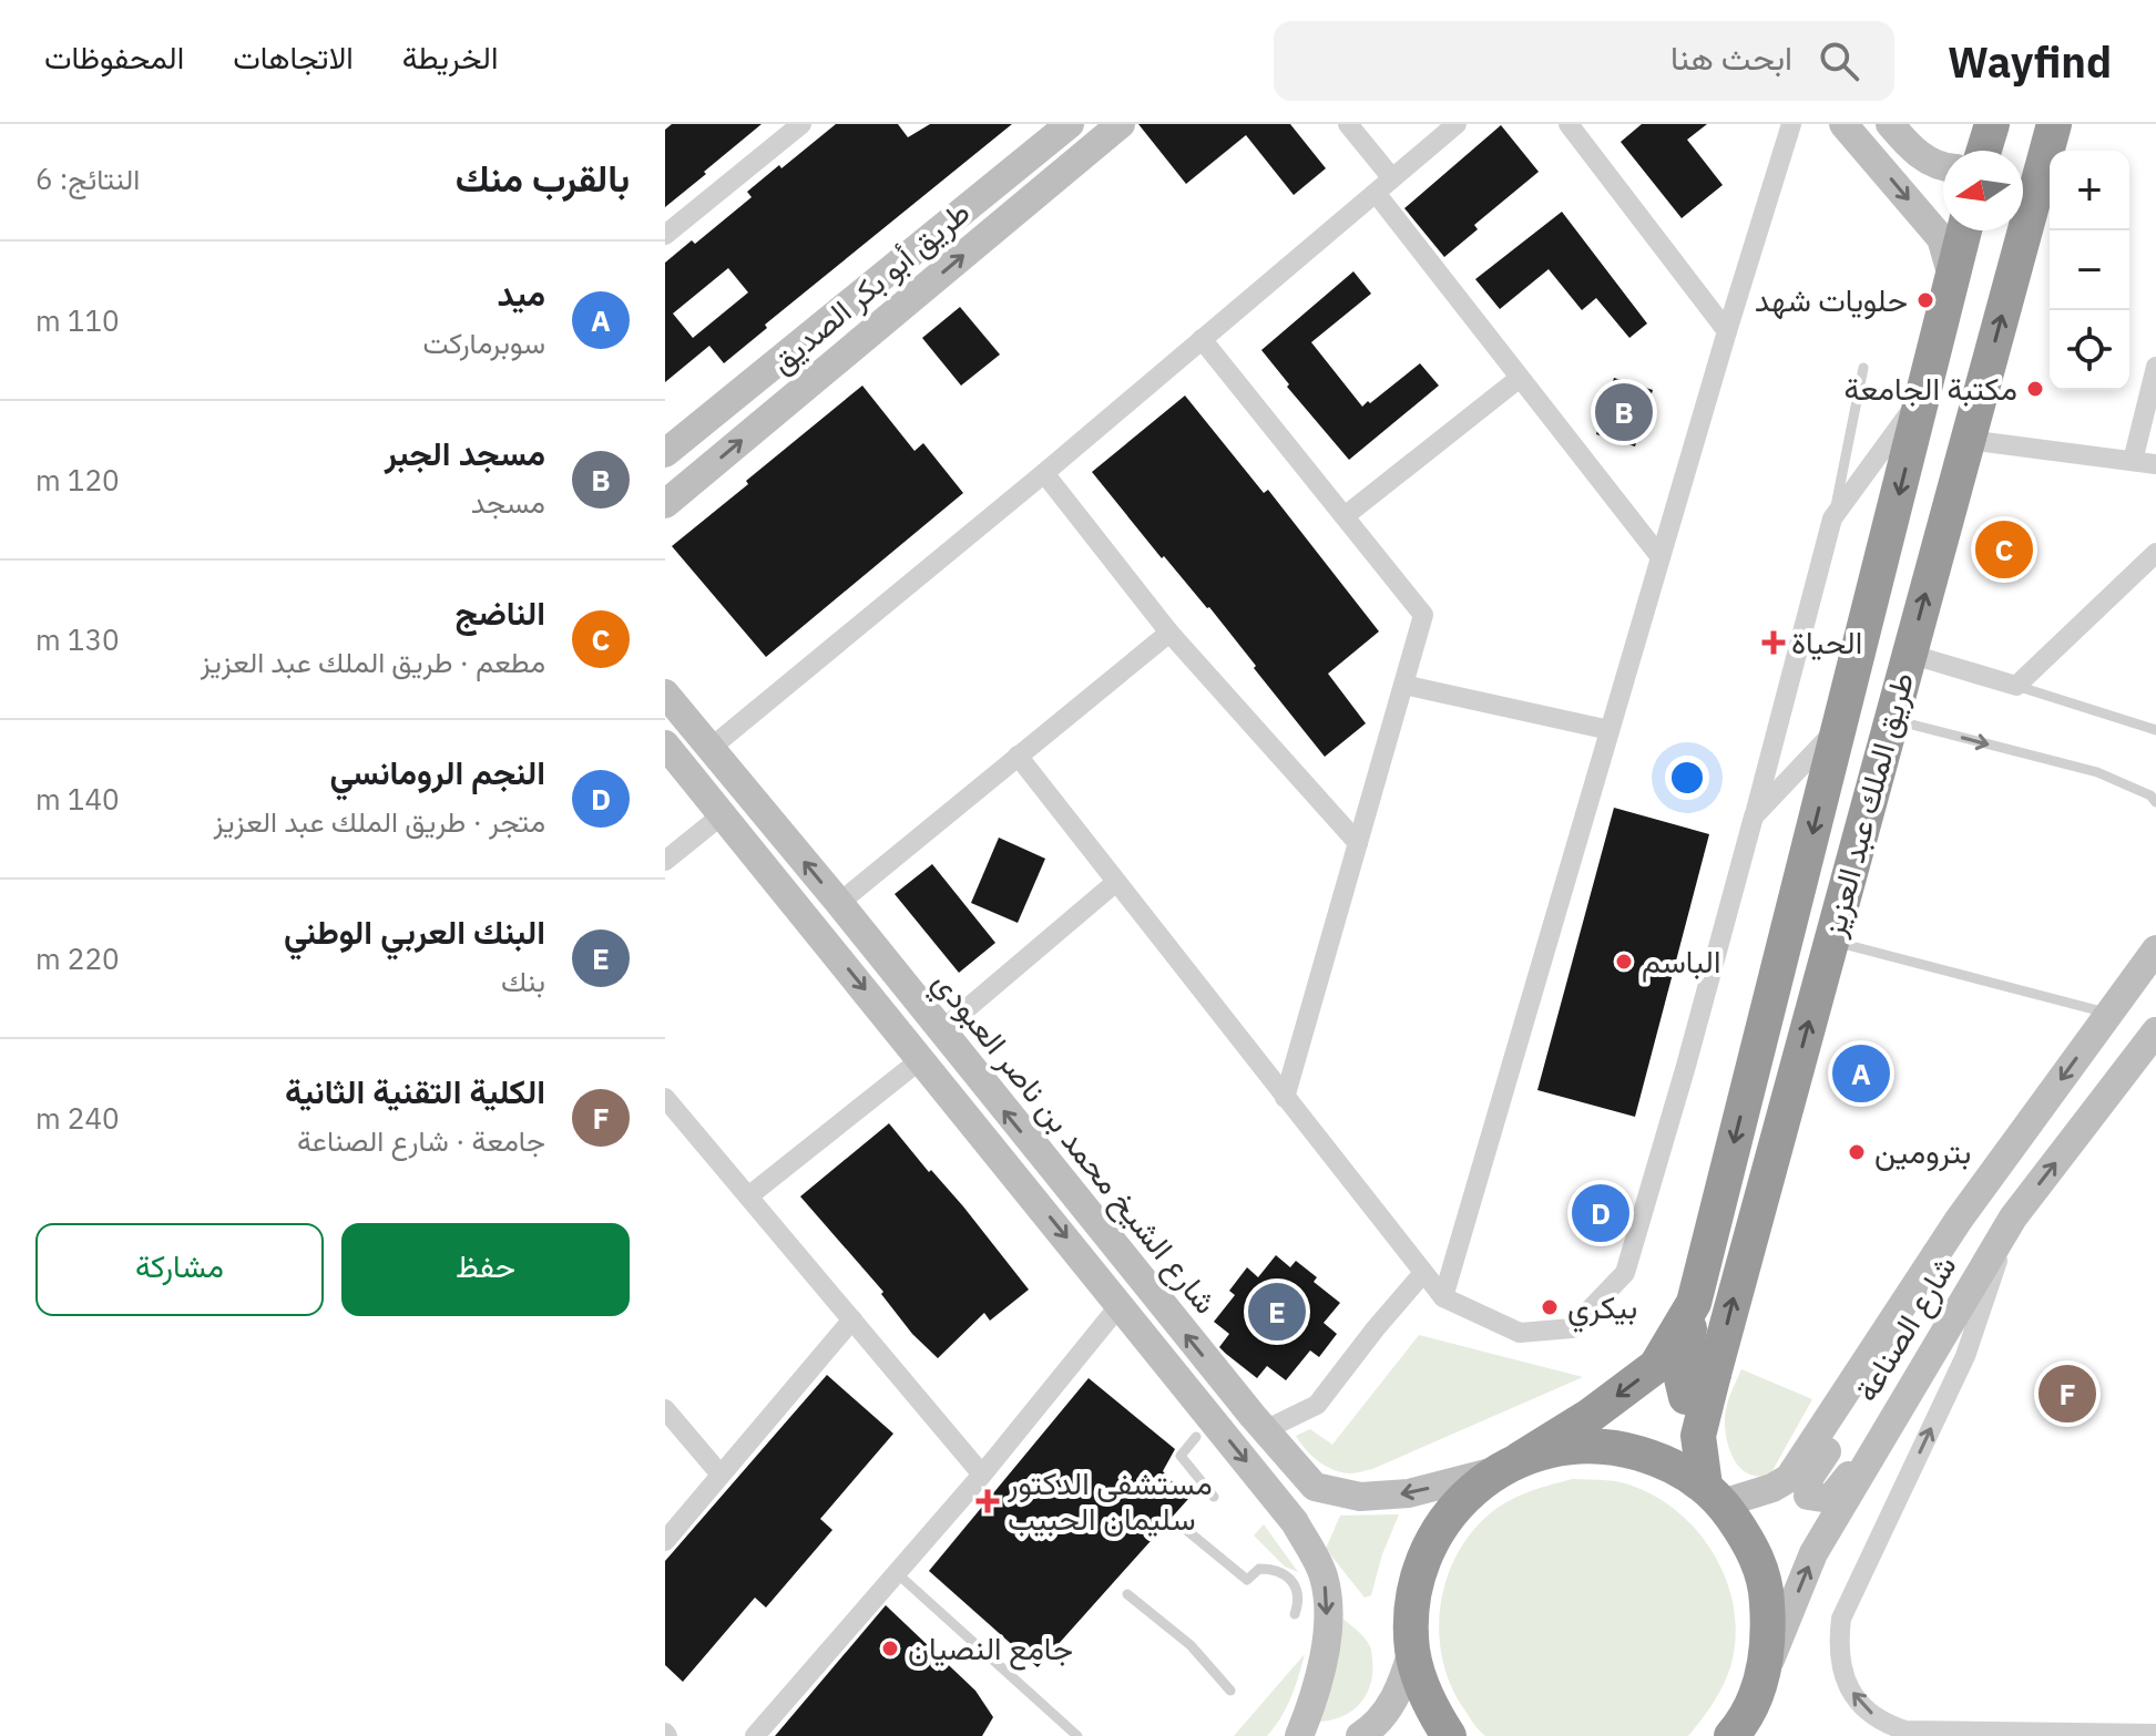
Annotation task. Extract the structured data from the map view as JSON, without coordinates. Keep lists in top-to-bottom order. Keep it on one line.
{"streets":{"highway":["طريق الملك عبد العزيز"],"street":["طريق أبو بكر الصديق","شارع الشيخ محمد بن ناصر العبودي","شارع الصناعة"]},"crossings":[["طريق الملك عبد العزيز","شارع الشيخ محمد بن ناصر العبودي"],["طريق الملك عبد العزيز","شارع الصناعة"]],"places":{"other":["حلويات شهد","مكتبة الجامعة","الباسم","بترومين","بيكري","جامع النصيان"],"health":["الحياة","مستشفى الدكتور سليمان الحبيب"]},"north":"left","page":{"header":"Wayfind","search":"ابحث هنا","nav":["الخريطة","الاتجاهات","المحفوظات"],"heading":["بالقرب منك","النتائج: 6"],"map_buttons":["+","−"],"list":[{"mark":"A","name":"ميد","note":"سوبرماركت","value":"110 m"},{"mark":"B","name":"مسجد الجبر","note":"مسجد","value":"120 m"},{"mark":"C","name":"الناضج","note":"مطعم · طريق الملك عبد العزيز","value":"130 m"},{"mark":"D","name":"النجم الرومانسي","note":"متجر · طريق الملك عبد العزيز","value":"140 m"},{"mark":"E","name":"البنك العربي الوطني","note":"بنك","value":"220 m"},{"mark":"F","name":"الكلية التقنية الثانية","note":"جامعة · شارع الصناعة","value":"240 m"}],"pins":["B","C","A","D","E","F"],"buttons":["حفظ","مشاركة"]}}
